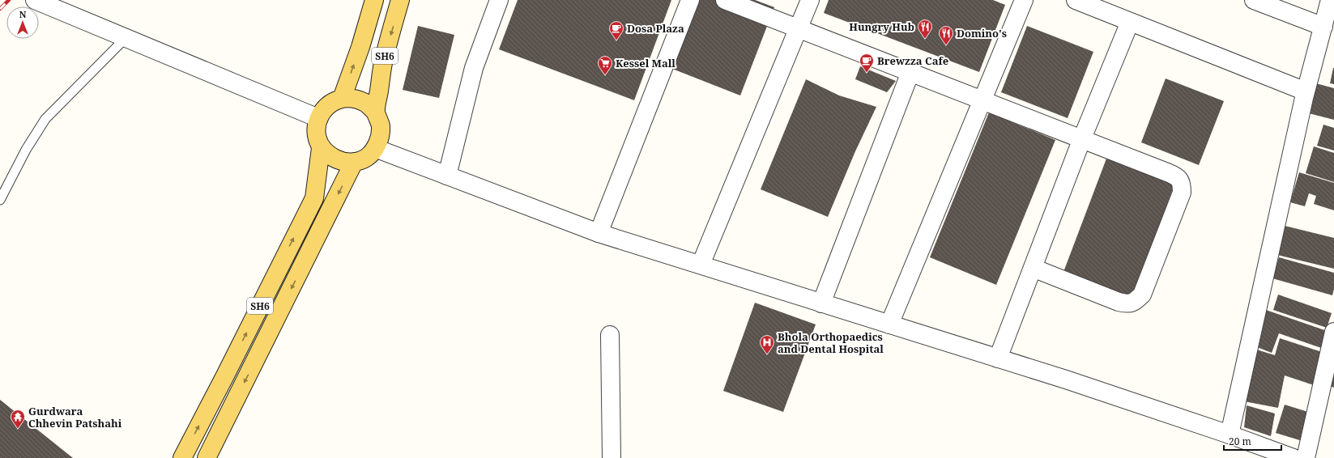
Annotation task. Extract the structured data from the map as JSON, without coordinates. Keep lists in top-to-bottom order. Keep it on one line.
{"streets":{"main road":["SH6"]},"places":{"restaurant":["Hungry Hub","Domino's"],"cafe":["Dosa Plaza","Brewzza Cafe"],"supermarket":["Kessel Mall"],"hospital":["Bhola Orthopaedics and Dental Hospital"],"temple":["Gurdwara Chhevin Patshahi"]},"scale_bar":"20 m","north":"top"}
